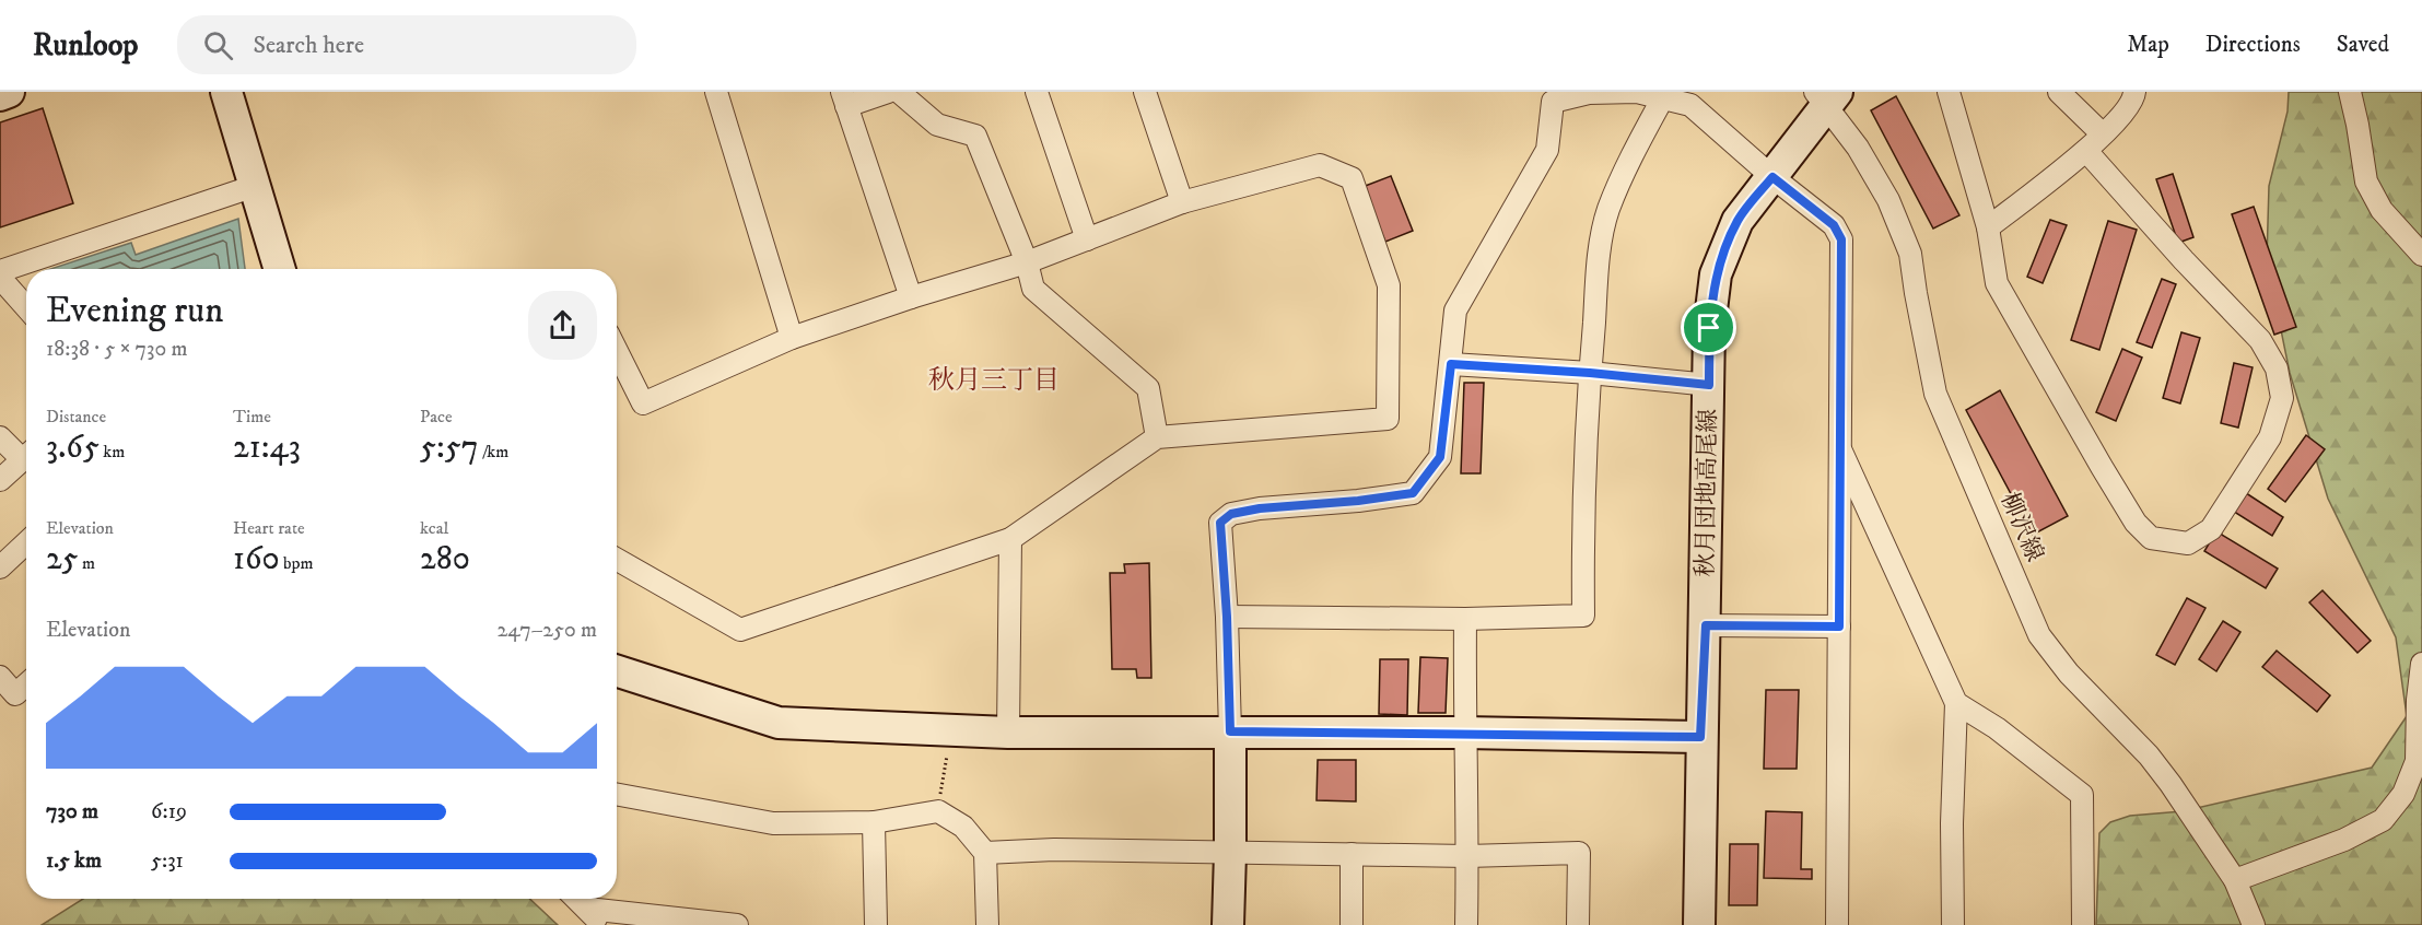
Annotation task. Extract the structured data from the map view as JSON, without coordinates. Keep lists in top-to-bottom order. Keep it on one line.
{"streets":{"street":["秋月団地高尾線","柳沢線"]},"crossings":[["秋月団地高尾線","柳沢線"]],"districts":["秋月三丁目"],"page":{"header":"Runloop","search":"Search here","nav":["Map","Directions","Saved"],"heading":["Evening run","18:38 · 5 × 730 m"],"stats":[["Distance","3.65 km"],["Time","21:43"],["Pace","5:57 /km"],["Elevation","25 m"],["Heart rate","160 bpm"],["kcal","280"]],"chart":["Elevation","247–250 m"],"list":[{"name":"730 m","note":"6:19"},{"name":"1.5 km","note":"5:31"}]}}
